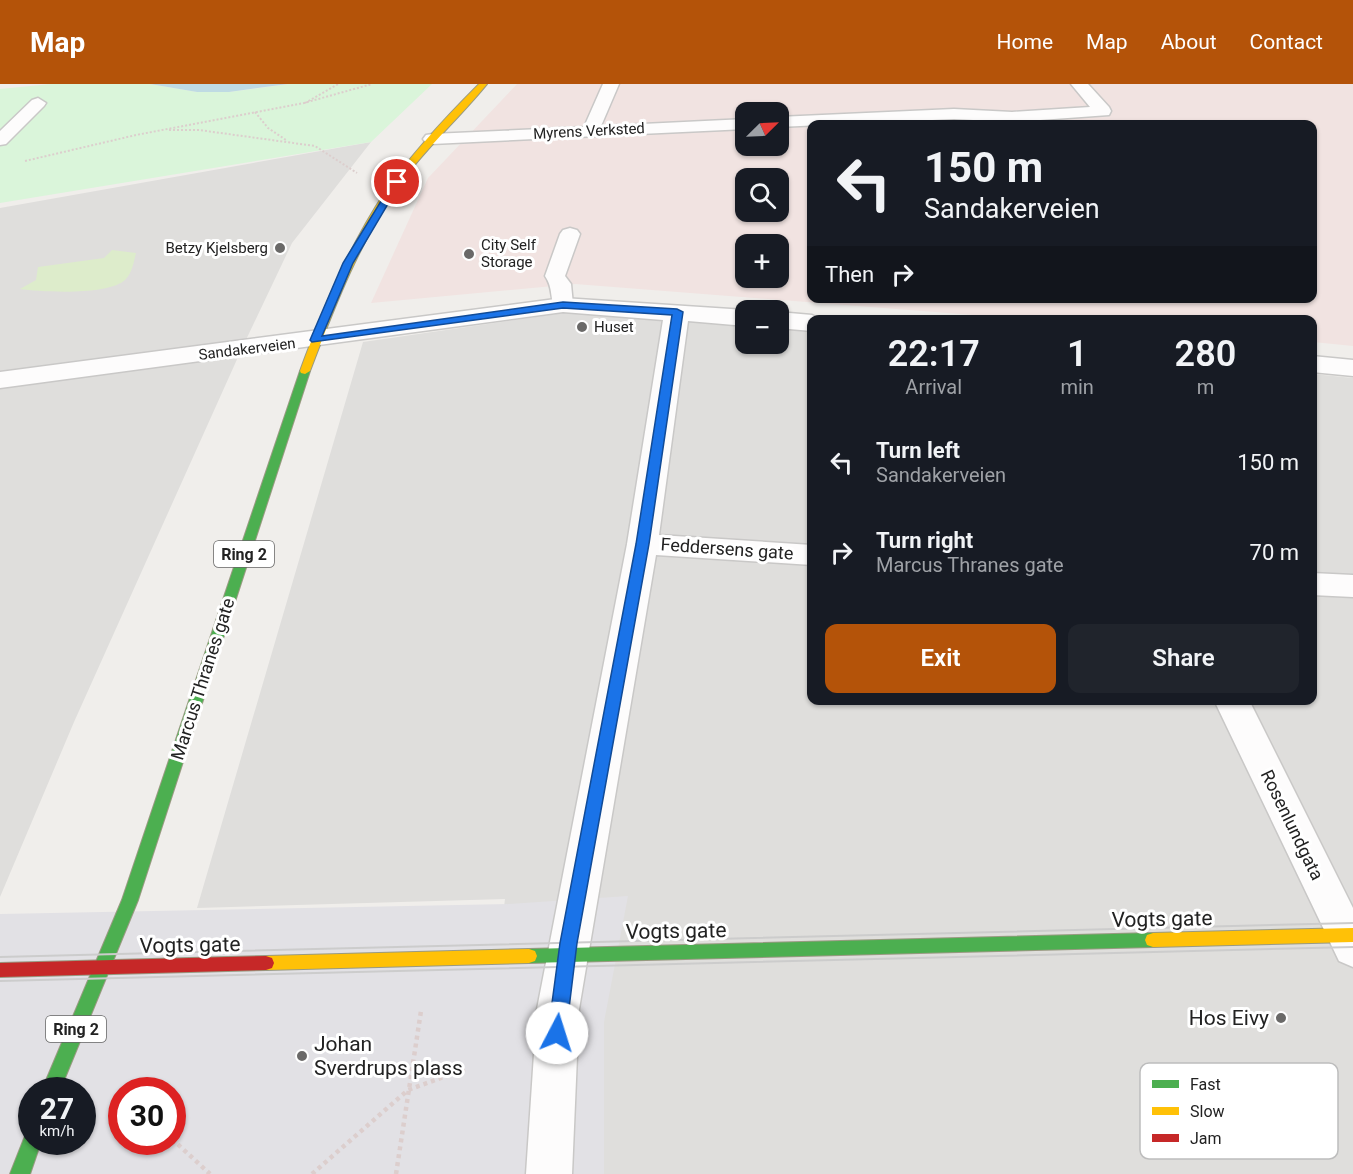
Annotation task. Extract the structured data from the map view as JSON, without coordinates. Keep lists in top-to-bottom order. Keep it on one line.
{"streets":{"main road":["Ring 2","Marcus Thranes gate","Vogts gate"],"street":["Sandakerveien","Feddersens gate","Rosenlundgata"],"lane":["Myrens Verksted"]},"crossings":[["Myrens Verksted","Marcus Thranes gate"],["Sandakerveien","Marcus Thranes gate"],["Ring 2","Marcus Thranes gate"],["Ring 2","Vogts gate"],["Marcus Thranes gate","Vogts gate"],["Rosenlundgata","Vogts gate"]],"places":["Betzy Kjelsberg","City Self Storage","Huset","Hos Eivy","Johan Sverdrups plass"],"legend":["Fast","Slow","Jam"],"north":"top right","page":{"header":"Map","nav":["Home","Map","About","Contact"],"map_buttons":["+","−"],"turn":["150 m","Sandakerveien"],"then":"Then","eta":["22:17","Arrival","1","min","280","m"],"list":[{"name":"Turn left","note":"Sandakerveien","value":"150 m"},{"name":"Turn right","note":"Marcus Thranes gate","value":"70 m"}],"buttons":["Exit","Share"],"speed":"27 km/h","limit":"30"}}
